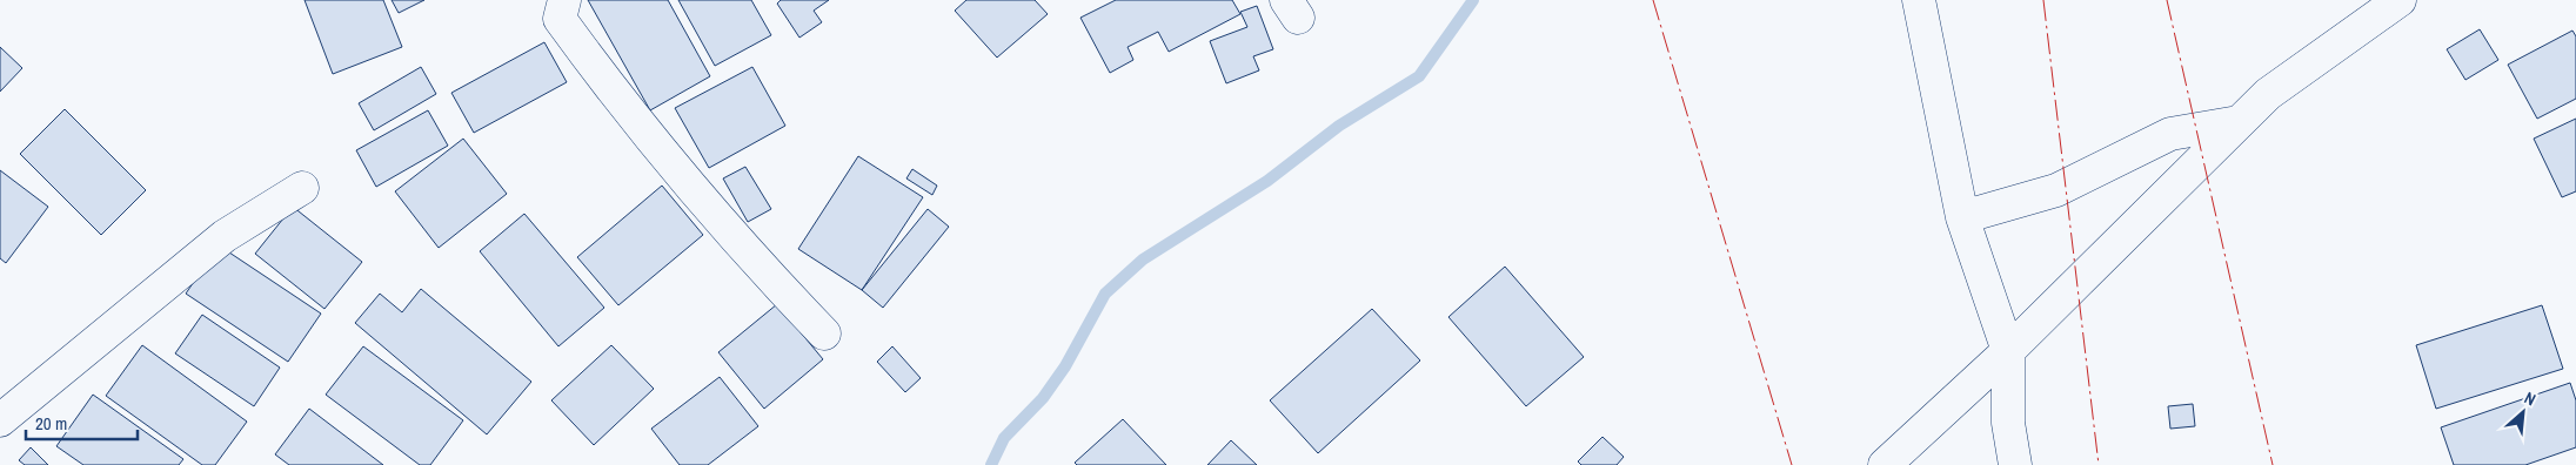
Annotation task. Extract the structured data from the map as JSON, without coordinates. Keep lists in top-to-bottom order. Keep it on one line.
{"scale_bar":"20 m","north":"top right"}
